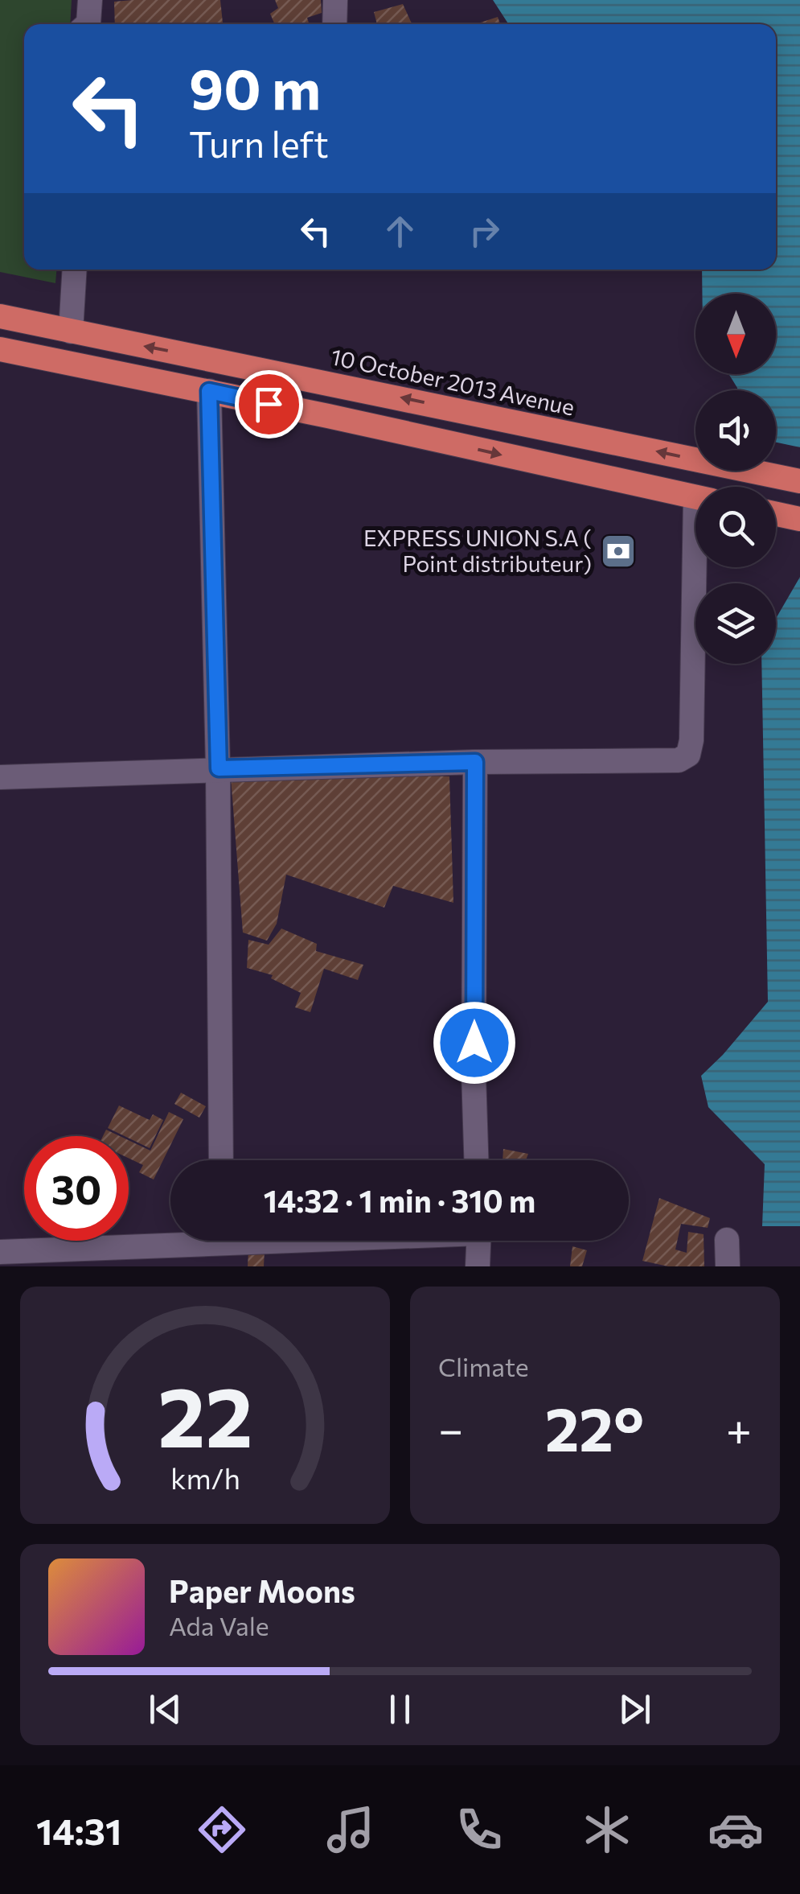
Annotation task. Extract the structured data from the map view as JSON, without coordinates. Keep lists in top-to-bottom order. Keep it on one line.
{"streets":{"highway":["10 October 2013 Avenue"]},"places":{"bank":["EXPRESS UNION S.A ( Point distributeur)"]},"north":"bottom","page":{"turn":["90 m","Turn left"],"limit":"30","trip":"14:32 · 1 min · 310 m","tile":"Climate","heat":["−","22°","+"],"song":["Paper Moons","Ada Vale"],"tabs":"14:31","gauge":["22","km/h"]}}
